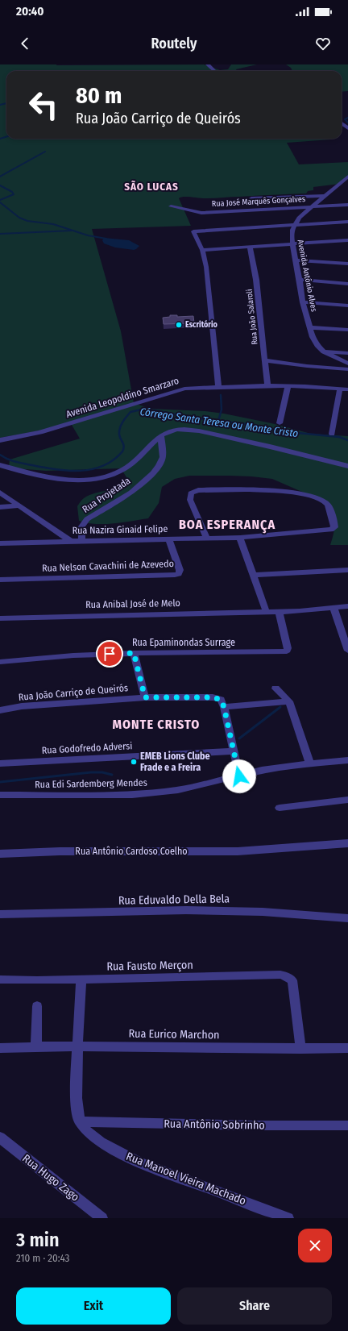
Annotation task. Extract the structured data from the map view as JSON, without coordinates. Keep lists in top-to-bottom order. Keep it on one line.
{"streets":{"street":["Rua José Marquês Gonçalves","Avenida Antônio Alves","Rua João Salaroli","Avenida Leopoldino Smarzaro","Rua Projetada","Rua Nazira Ginaid Felipe","Rua Nelson Cavachini de Azevedo","Rua Anibal José de Melo","Rua Epaminondas Surrage","Rua João Carriço de Queirós","Rua Godofredo Adversi","Rua Edi Sardemberg Mendes","Rua Antônio Cardoso Coelho","Rua Eduvaldo Della Bela","Rua Fausto Merçon","Rua Eurico Marchon","Rua Antônio Sobrinho","Rua Hugo Zago","Rua Manoel Vieira Machado"]},"crossings":[["Rua João Salaroli","Avenida Leopoldino Smarzaro"],["Rua Projetada","Rua Nazira Ginaid Felipe"],["Rua Nazira Ginaid Felipe","Rua Nelson Cavachini de Azevedo"],["Rua Anibal José de Melo","Rua Epaminondas Surrage"],["Rua Fausto Merçon","Rua Eurico Marchon"],["Rua Fausto Merçon","Rua Manoel Vieira Machado"],["Rua Eurico Marchon","Rua Manoel Vieira Machado"],["Rua Antônio Sobrinho","Rua Manoel Vieira Machado"]],"districts":["SÃO LUCAS","BOA ESPERANÇA","MONTE CRISTO"],"water":["Córrego Santa Teresa ou Monte Cristo"],"places":["Escritório","EMEB Lions Clube Frade e a Freira"],"page":{"status":"20:40","header":"Routely","turn":["80 m","Rua João Carriço de Queirós"],"heading":["3 min","210 m · 20:43"],"buttons":["Exit","Share"]}}
